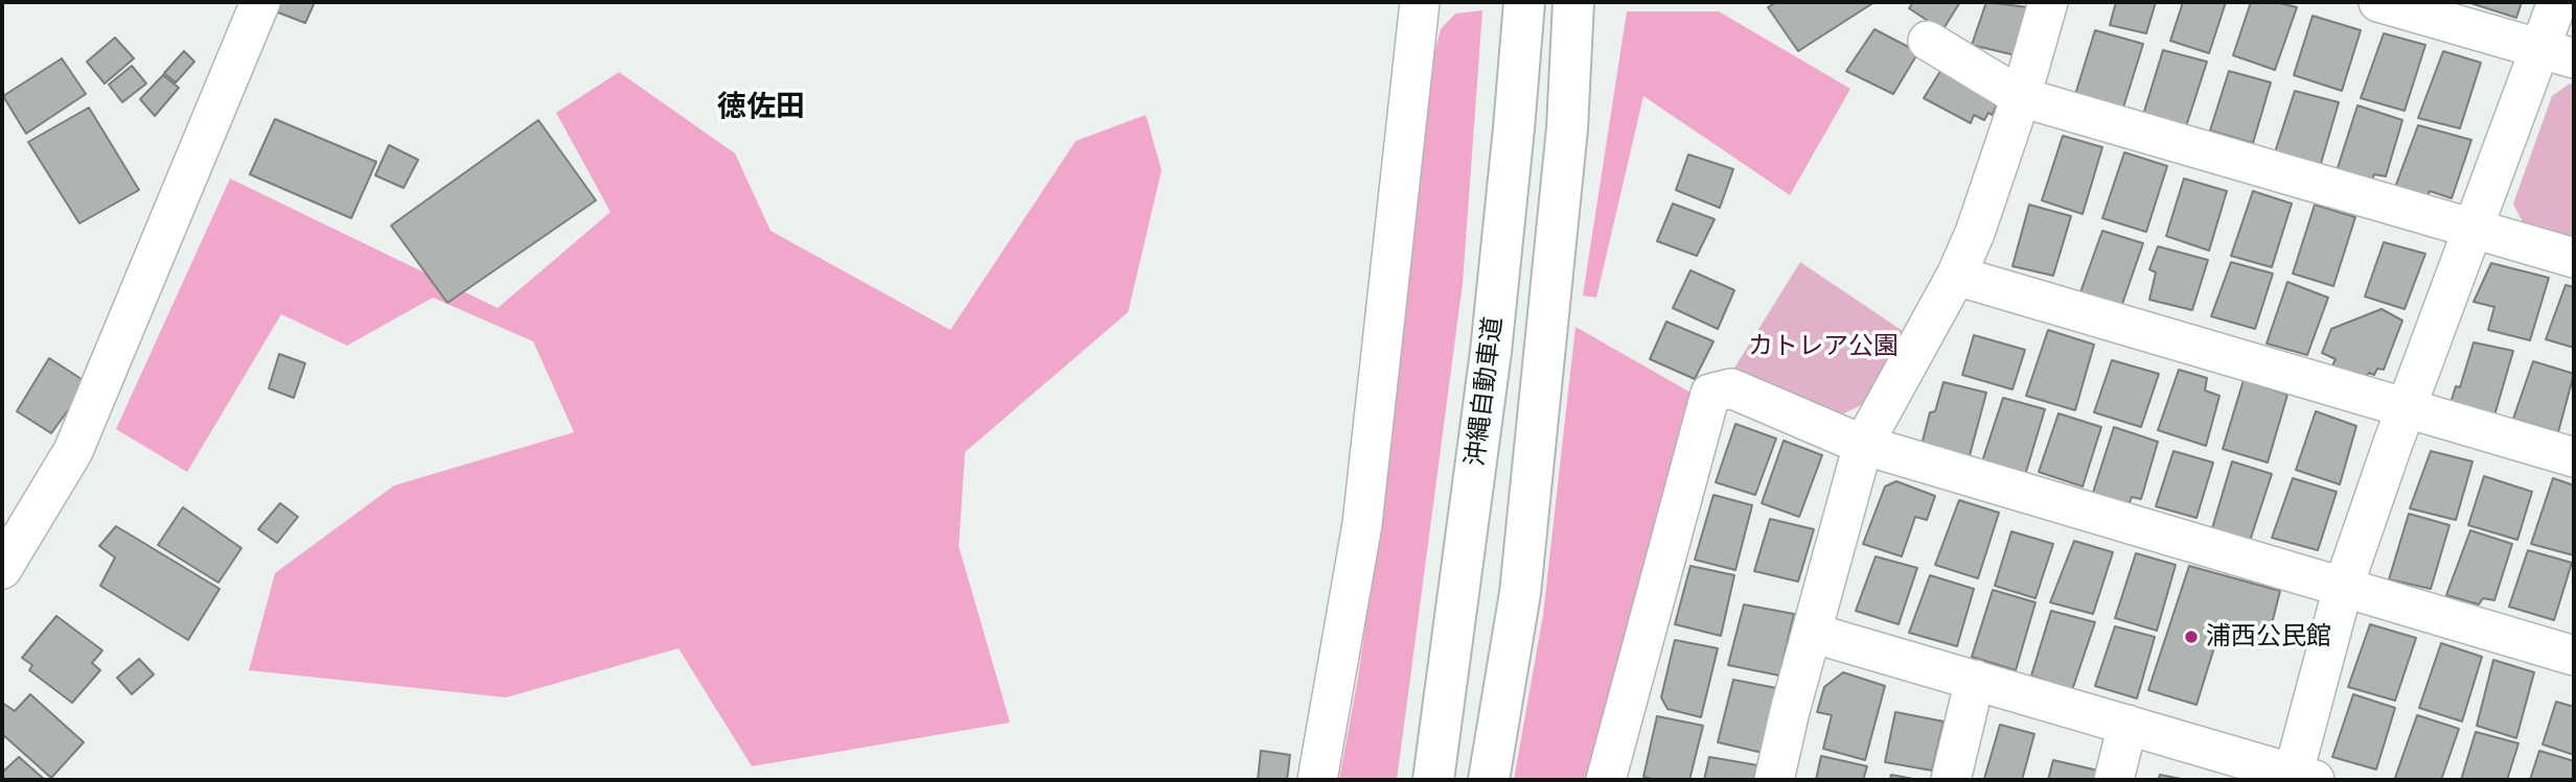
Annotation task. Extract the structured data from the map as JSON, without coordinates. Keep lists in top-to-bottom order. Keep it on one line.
{"streets":{"highway":["沖縄自動車道"]},"districts":["徳佐田"],"parks":["カトレア公園"],"places":["浦西公民館"]}
